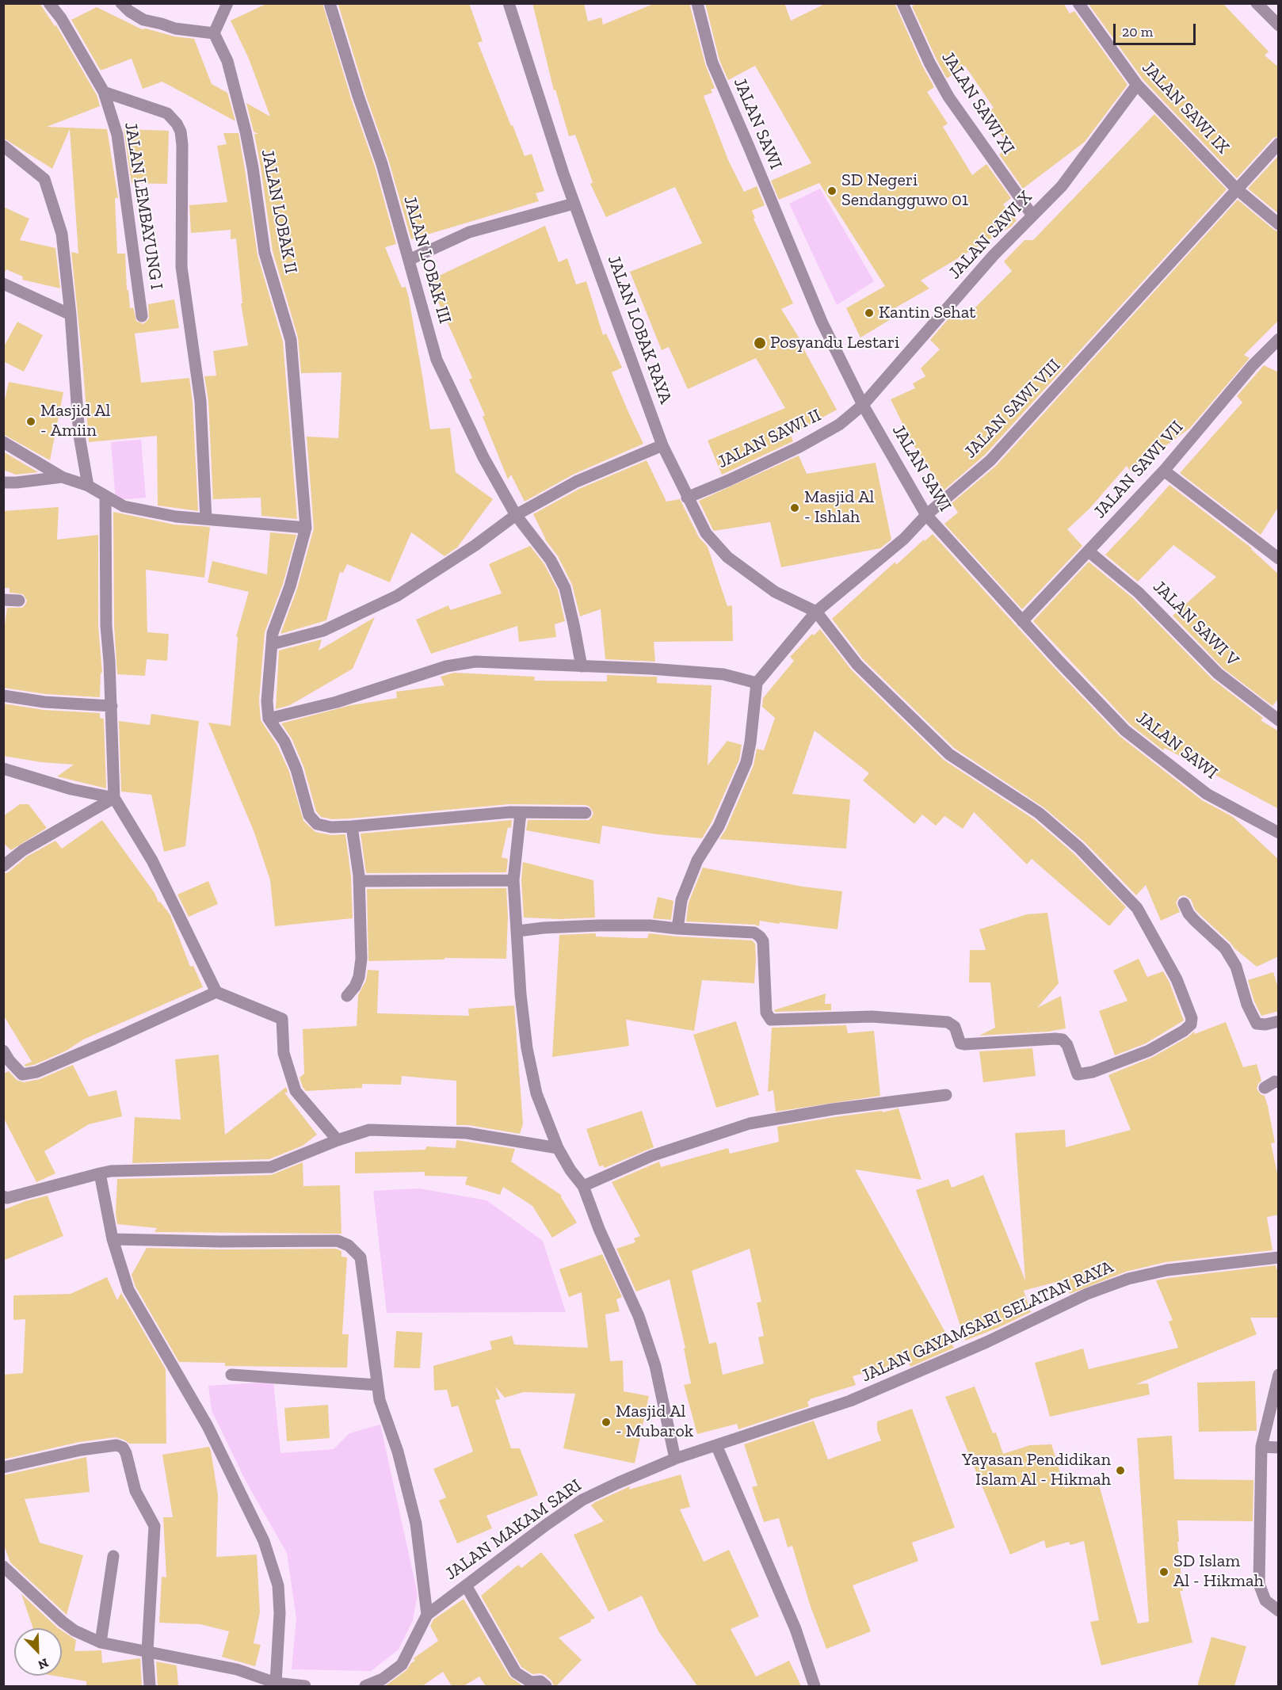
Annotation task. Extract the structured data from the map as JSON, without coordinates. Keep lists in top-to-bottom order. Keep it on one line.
{"streets":{"street":["JALAN SAWI XI","JALAN SAWI IX","JALAN SAWI","JALAN LEMBAYUNG I","JALAN LOBAK II","JALAN SAWI X","JALAN LOBAK III","JALAN LOBAK RAYA","JALAN SAWI VIII","JALAN SAWI II","JALAN SAWI VII","JALAN SAWI V","JALAN GAYAMSARI SELATAN RAYA","JALAN MAKAM SARI"]},"crossings":[["JALAN SAWI XI","JALAN SAWI X"],["JALAN SAWI IX","JALAN SAWI X"],["JALAN SAWI IX","JALAN SAWI VIII"],["JALAN SAWI","JALAN SAWI X"],["JALAN SAWI","JALAN SAWI VIII"],["JALAN SAWI","JALAN SAWI II"],["JALAN SAWI","JALAN SAWI VII"],["JALAN SAWI X","JALAN SAWI II"],["JALAN LOBAK RAYA","JALAN SAWI VIII"],["JALAN LOBAK RAYA","JALAN SAWI II"],["JALAN SAWI VII","JALAN SAWI V"],["JALAN GAYAMSARI SELATAN RAYA","JALAN MAKAM SARI"]],"places":["SD Negeri Sendangguwo 01","Kantin Sehat","Posyandu Lestari","Masjid Al - Amiin","Masjid Al - Ishlah","Masjid Al - Mubarok","Yayasan Pendidikan Islam Al - Hikmah","SD Islam Al - Hikmah"],"scale_bar":"20 m","north":"bottom right"}
